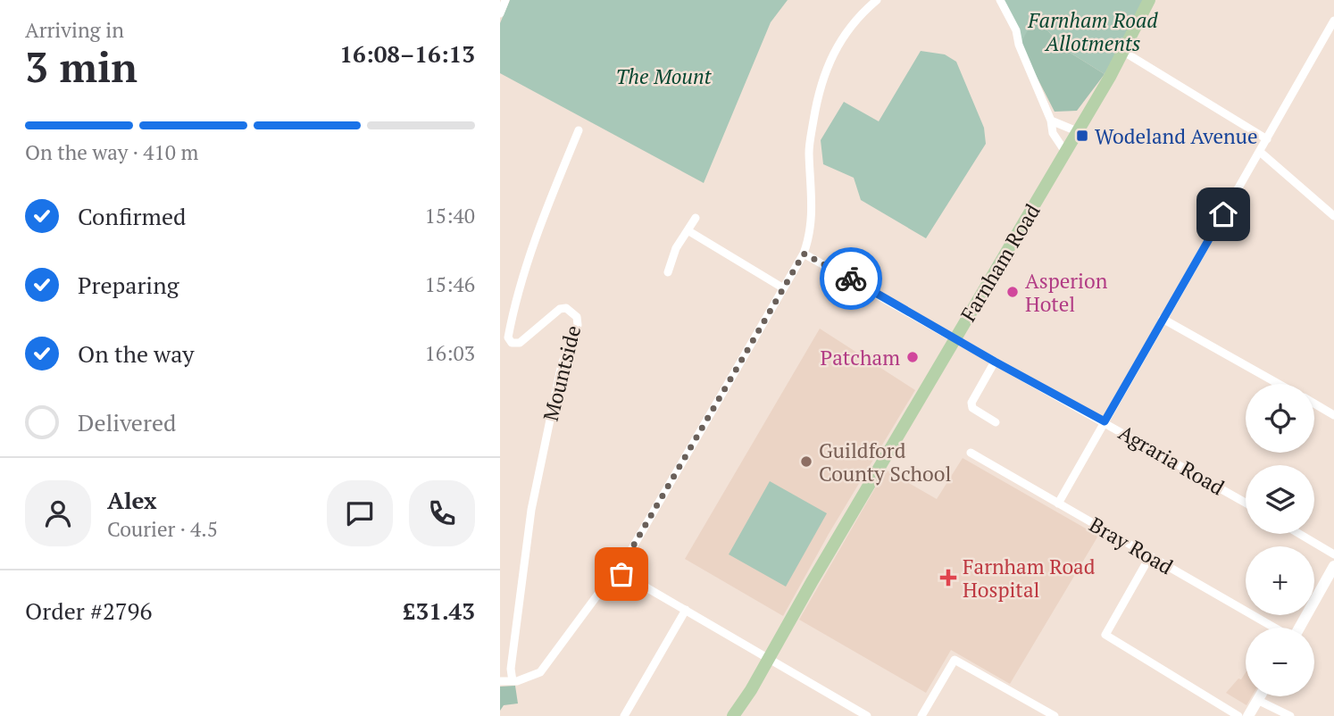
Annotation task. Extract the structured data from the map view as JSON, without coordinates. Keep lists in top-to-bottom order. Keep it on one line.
{"streets":{"main road":["Farnham Road"],"street":["Mountside","Agraria Road","Bray Road"]},"crossings":[["Farnham Road","Agraria Road"]],"parks":["Farnham Road Allotments","The Mount"],"places":{"transit":["Wodeland Avenue"],"other":["Asperion Hotel","Patcham","Guildford County School"],"health":["Farnham Road Hospital"]},"page":{"heading":["3 min","Arriving in","16:08–16:13"],"panel":["Alex","Courier · 4.5","Order #2796","£31.43"],"bar":"On the way · 410 m","list":[["Confirmed","15:40"],["Preparing","15:46"],["On the way","16:03"],"Delivered"],"map_buttons":["+","−"]}}
